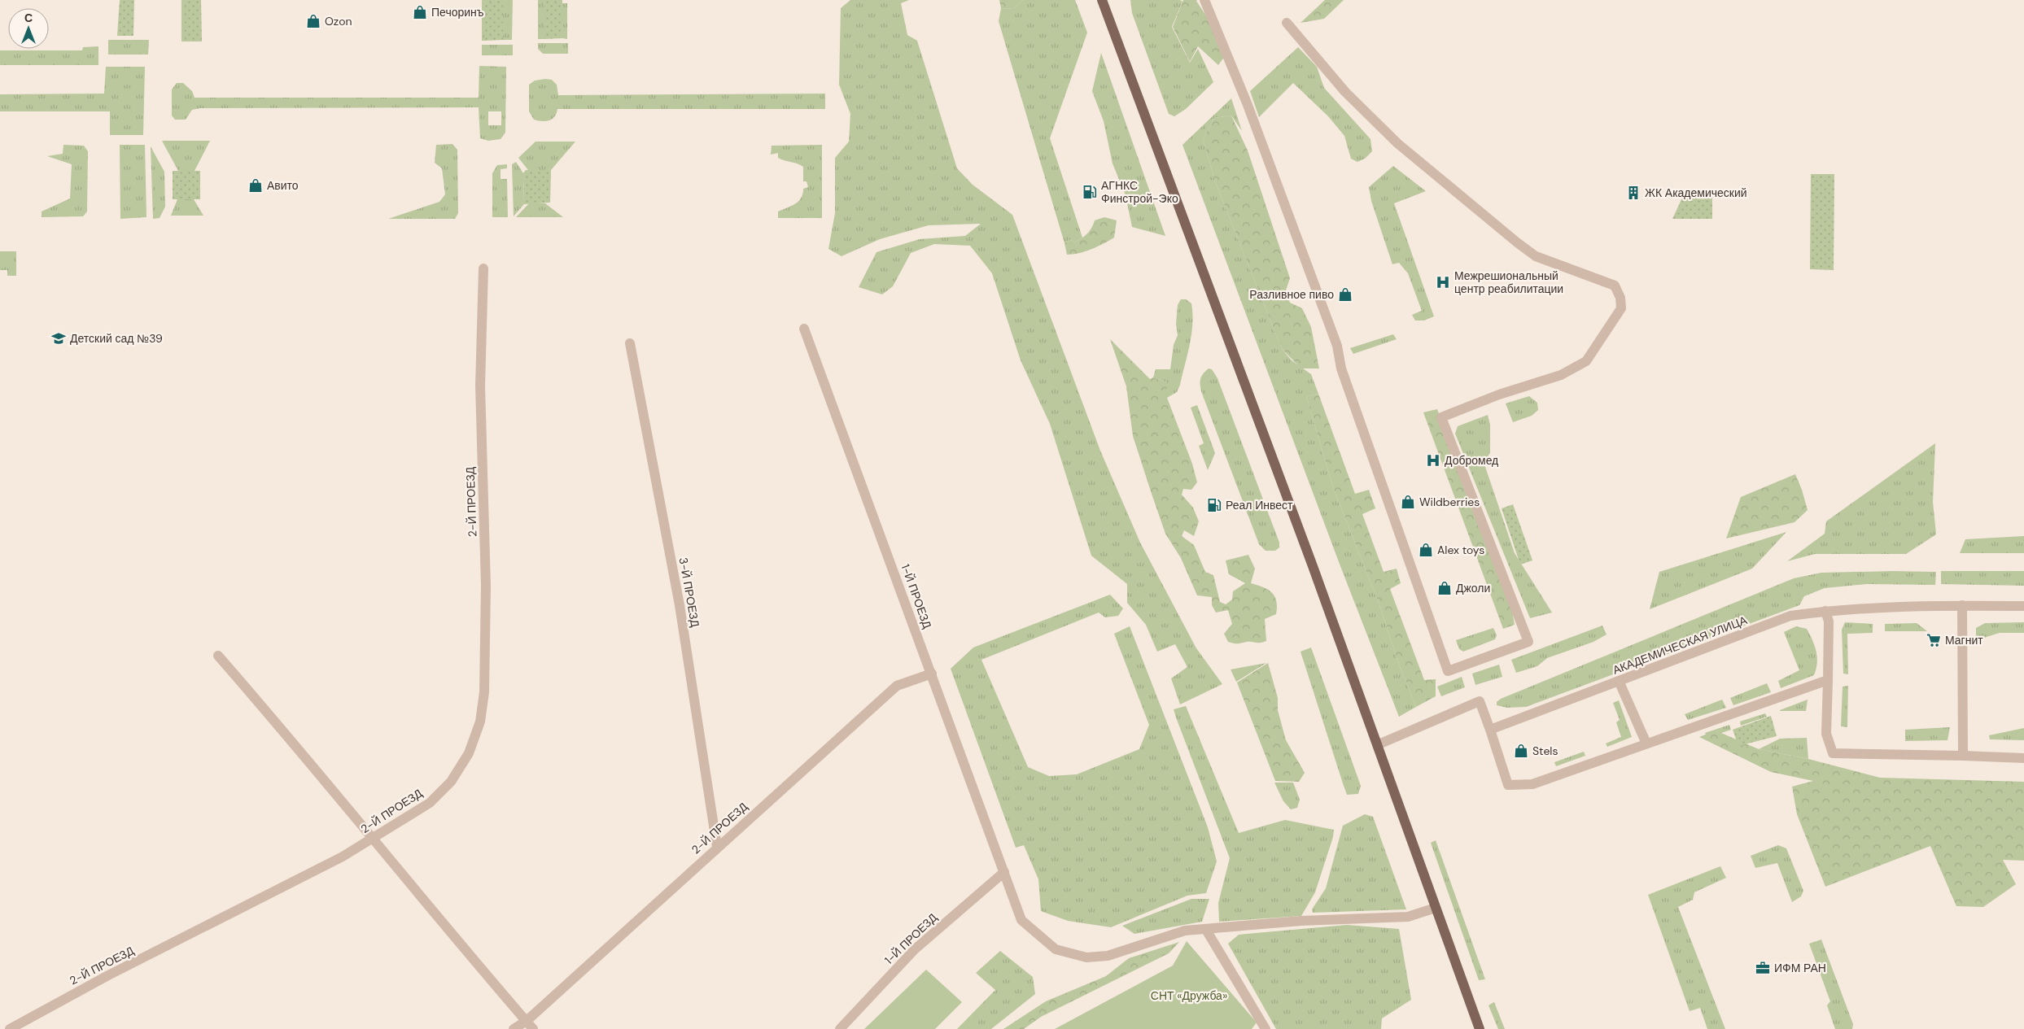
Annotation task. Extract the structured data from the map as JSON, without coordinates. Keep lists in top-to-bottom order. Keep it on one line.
{"streets":{"street":["2-Й ПРОЕЗД","3-Й ПРОЕЗД","1-Й ПРОЕЗД","АКАДЕМИЧЕСКАЯ УЛИЦА"]},"crossings":[["2-Й ПРОЕЗД","3-Й ПРОЕЗД"],["2-Й ПРОЕЗД","1-Й ПРОЕЗД"]],"parks":["СНТ «Дружба»"],"places":{"shop":["Печоринъ","Ozon","Авито","Разливное пиво","Wildberries","Alex toys","Джоли","Stels"],"fuel station":["АГНКС Финстрой-Эко","Реал Инвест"],"building":["ЖК Академический"],"hospital":["Межрешиональный центр реабилитации","Добромед"],"school or university":["Детский сад №39"],"supermarket":["Магнит"],"office":["ИФМ РАН"]},"north":"top"}
